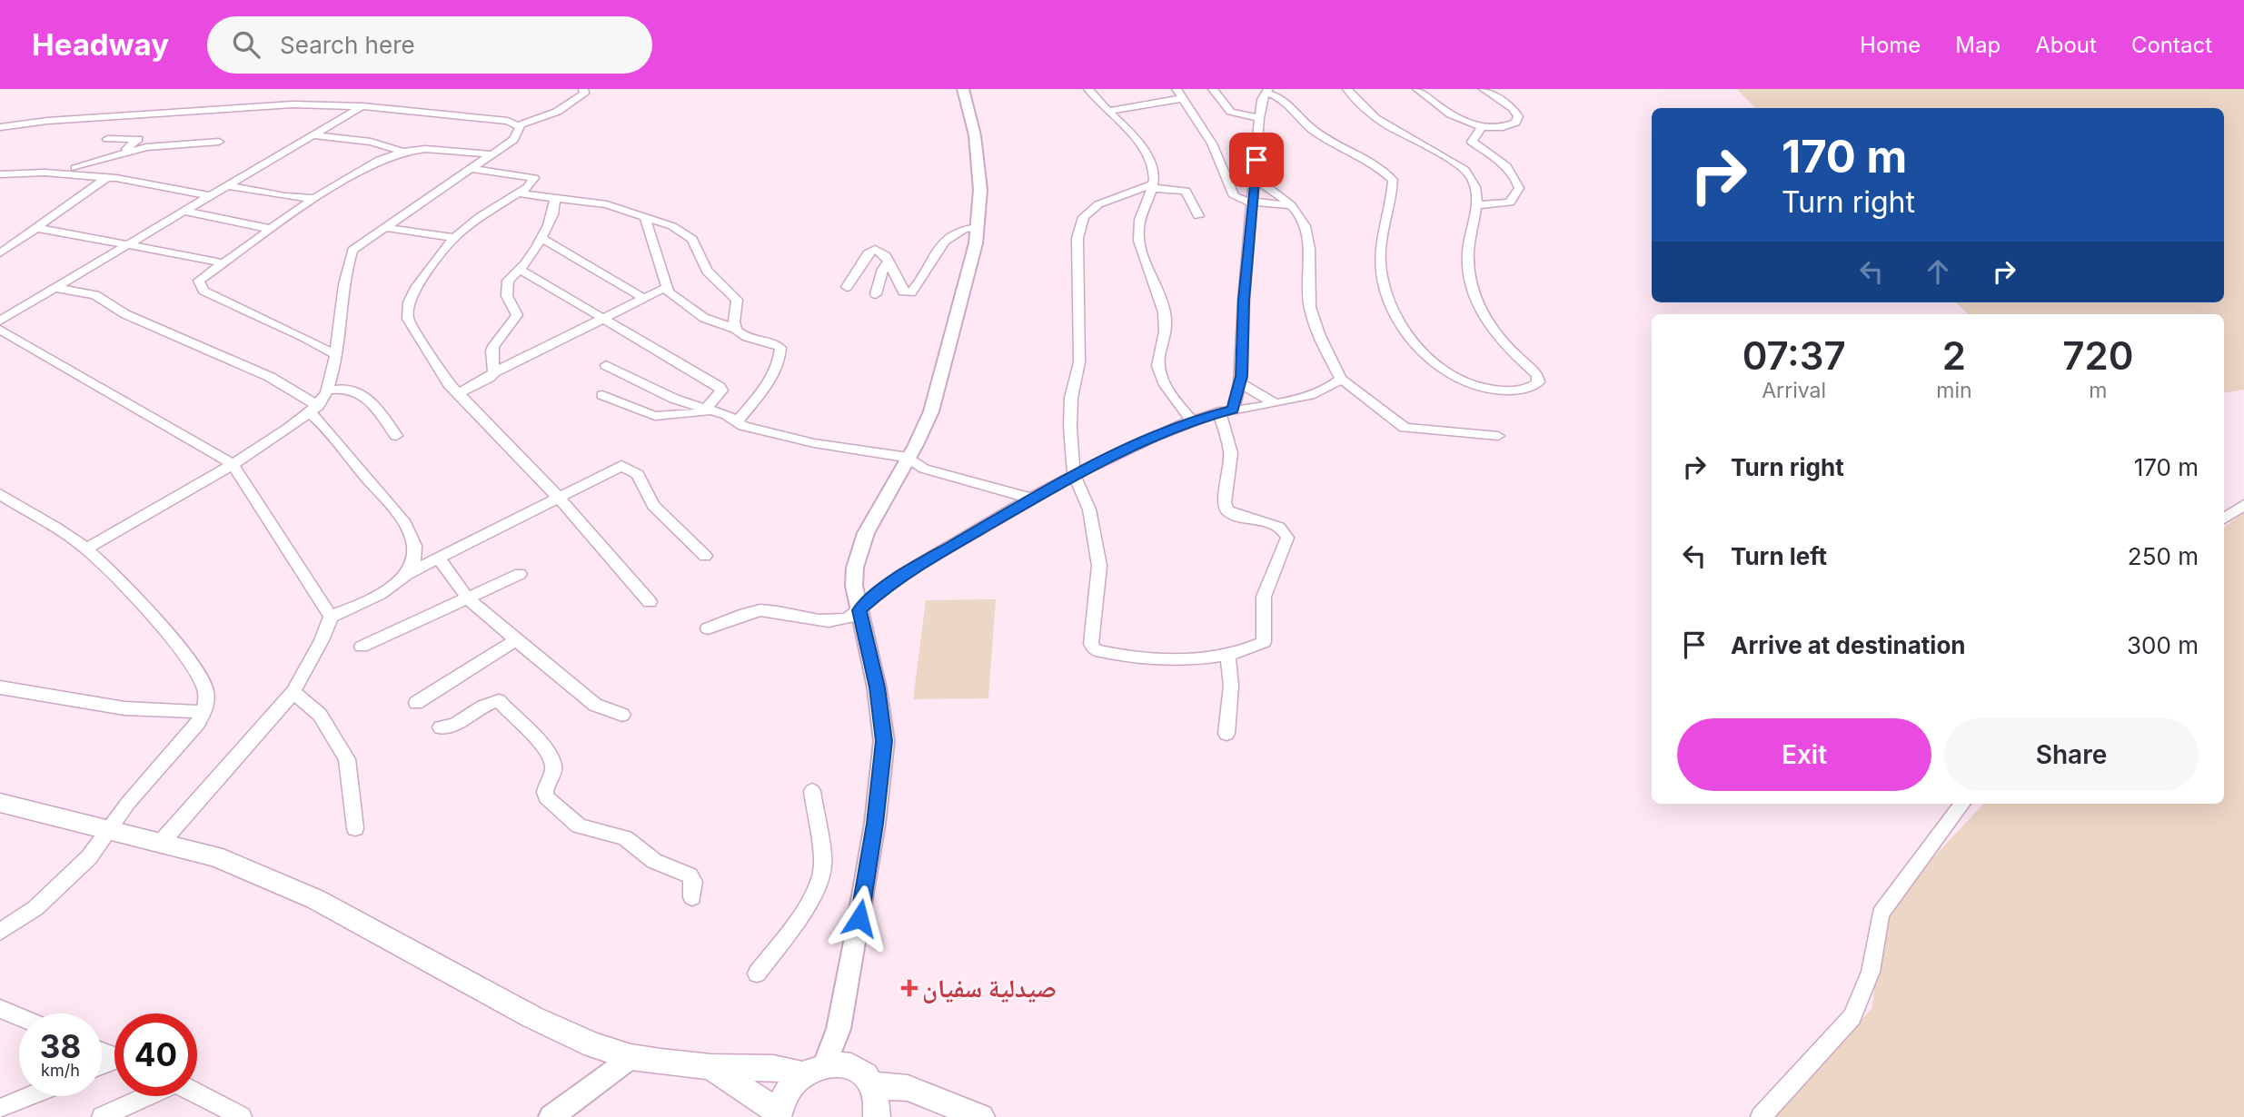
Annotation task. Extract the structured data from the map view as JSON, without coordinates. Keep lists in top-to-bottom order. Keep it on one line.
{"places":{"health":["صيدلية سفيان"]},"page":{"header":"Headway","search":"Search here","nav":["Home","Map","About","Contact"],"turn":["170 m","Turn right"],"eta":["07:37","Arrival","2","min","720","m"],"list":[{"name":"Turn right","value":"170 m"},{"name":"Turn left","value":"250 m"},{"name":"Arrive at destination","value":"300 m"}],"buttons":["Exit","Share"],"speed":"38 km/h","limit":"40"}}
